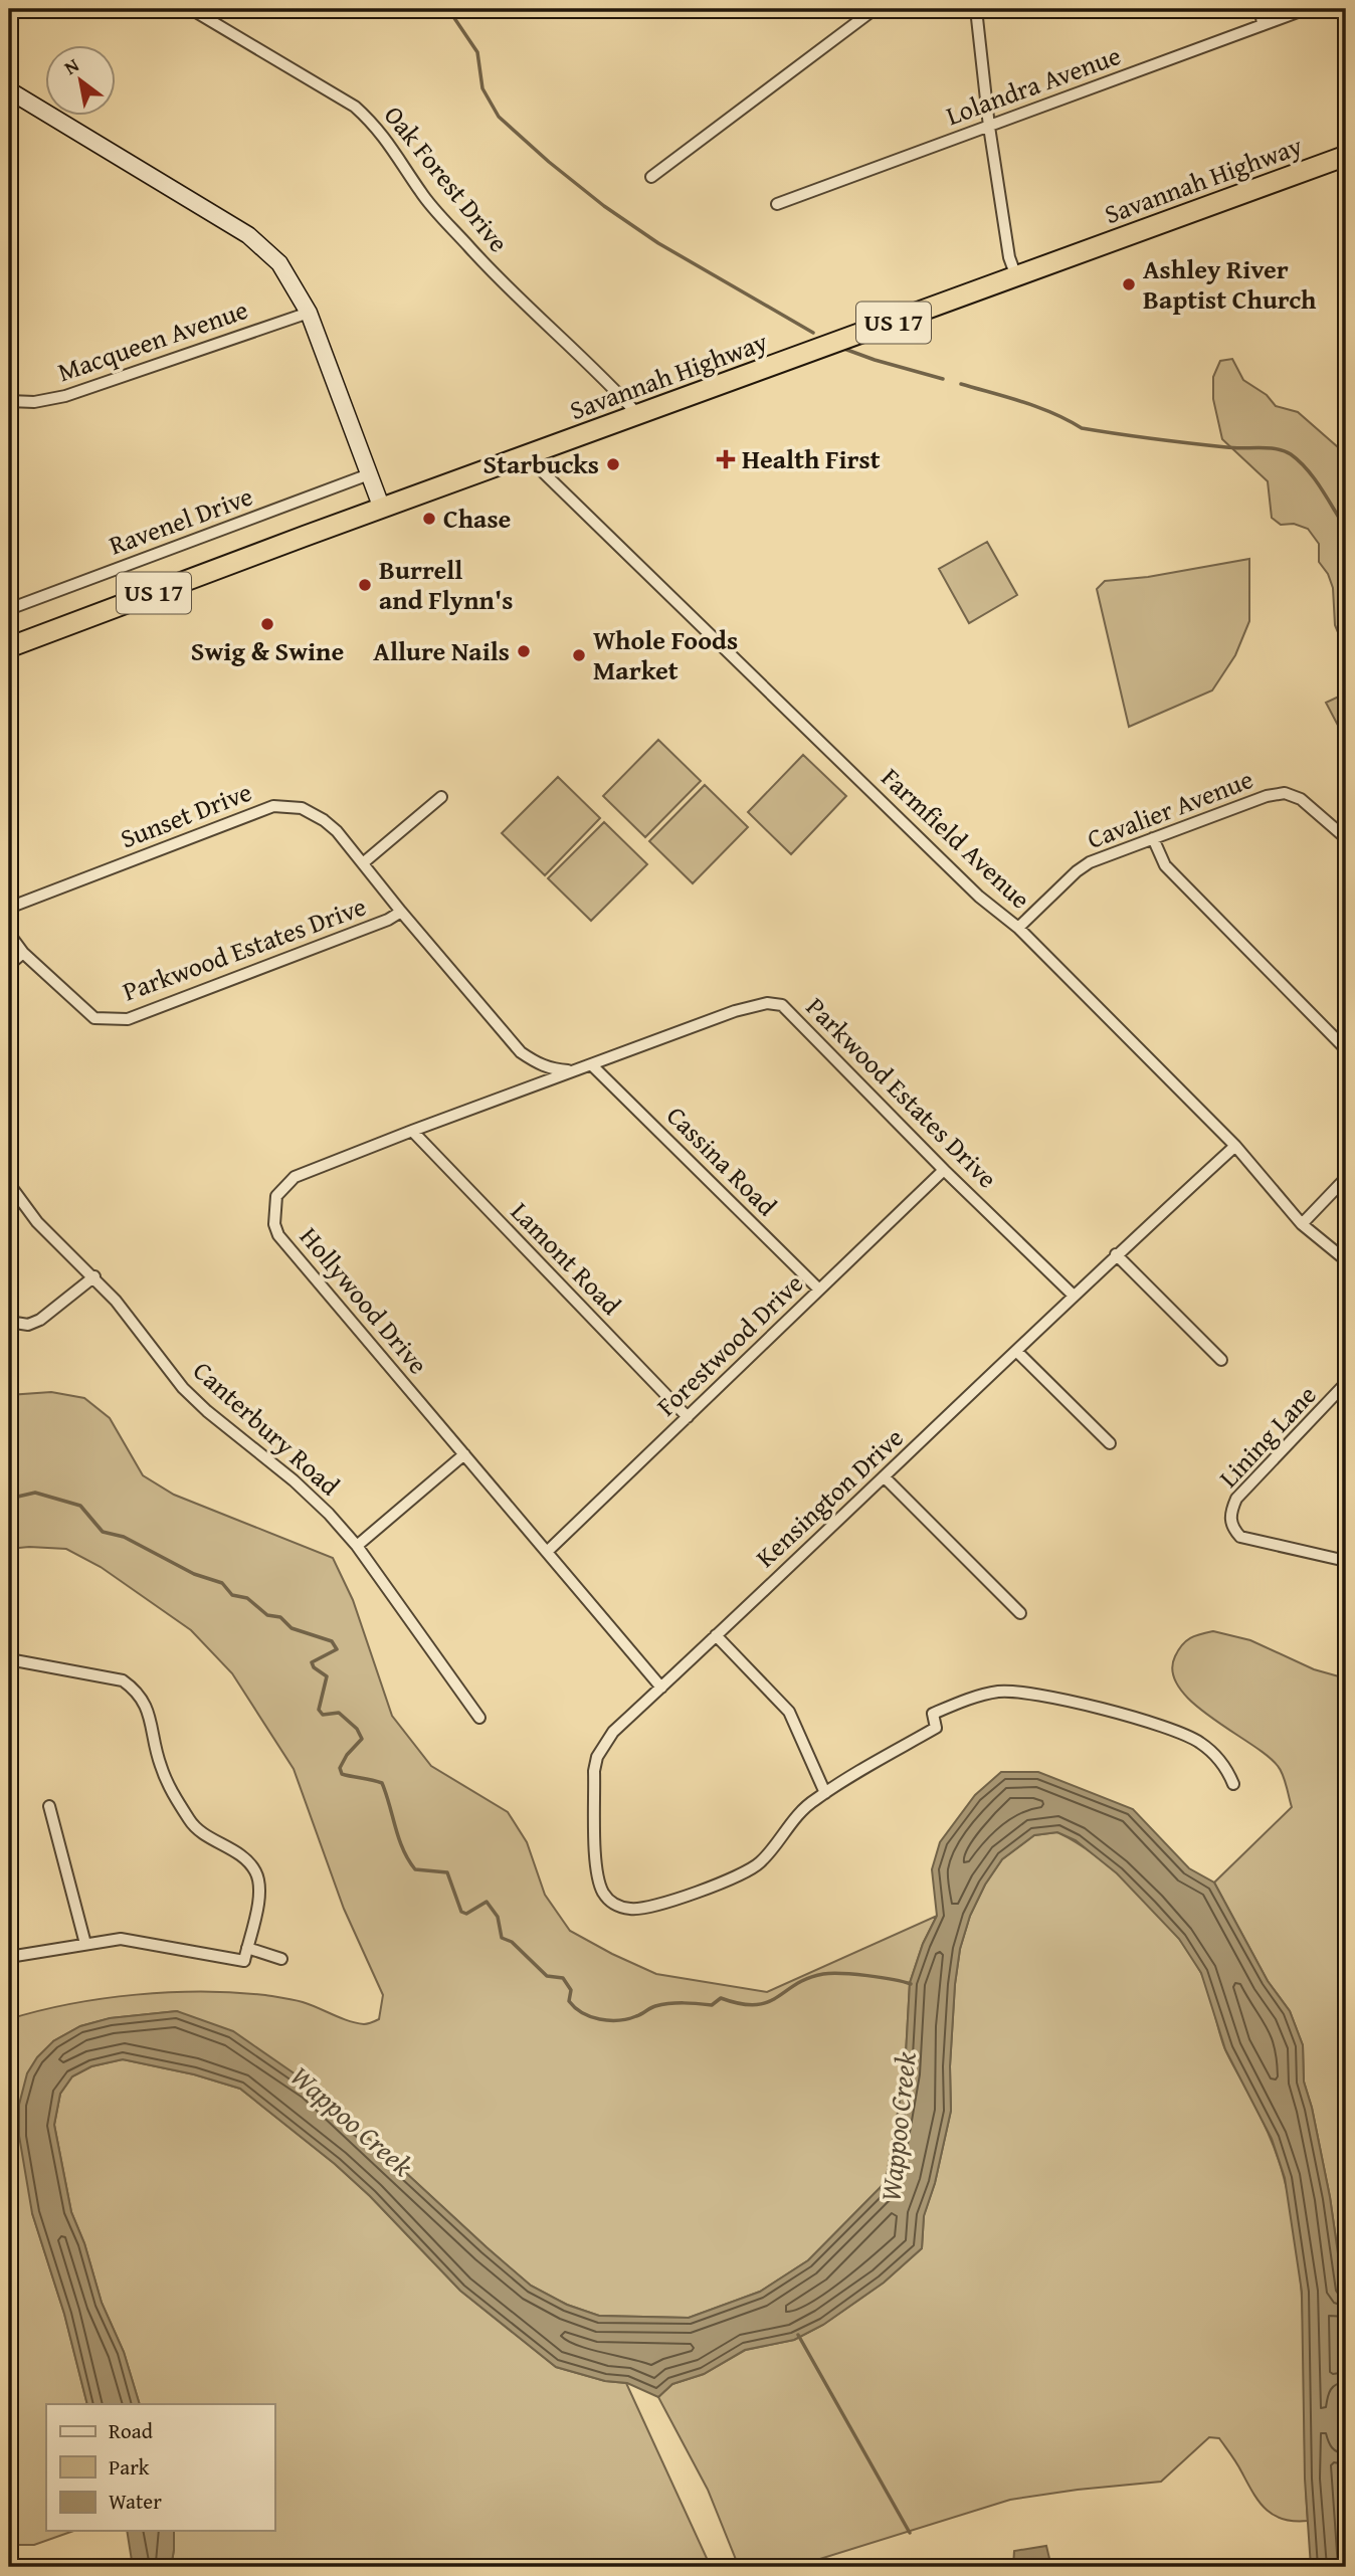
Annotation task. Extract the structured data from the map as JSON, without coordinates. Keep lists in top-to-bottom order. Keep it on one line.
{"streets":{"highway":["Savannah Highway","US 17"],"street":["Lolandra Avenue","Oak Forest Drive","Macqueen Avenue","Ravenel Drive","Cavalier Avenue","Sunset Drive","Farmfield Avenue","Parkwood Estates Drive","Cassina Road","Lamont Road","Hollywood Drive","Forestwood Drive","Canterbury Road","Lining Lane","Kensington Drive"]},"crossings":[["Oak Forest Drive","Savannah Highway"],["Savannah Highway","Farmfield Avenue"],["Cavalier Avenue","Farmfield Avenue"],["Sunset Drive","Parkwood Estates Drive"],["Sunset Drive","Hollywood Drive"],["Farmfield Avenue","Kensington Drive"],["Parkwood Estates Drive","Cassina Road"],["Parkwood Estates Drive","Hollywood Drive"],["Parkwood Estates Drive","Forestwood Drive"],["Parkwood Estates Drive","Kensington Drive"],["Cassina Road","Hollywood Drive"],["Cassina Road","Forestwood Drive"],["Lamont Road","Hollywood Drive"],["Lamont Road","Forestwood Drive"],["Hollywood Drive","Forestwood Drive"],["Hollywood Drive","Kensington Drive"]],"water":["Wappoo Creek"],"places":{"other":["Ashley River Baptist Church","Starbucks","Chase","Burrell and Flynn's","Swig & Swine","Allure Nails","Whole Foods Market"],"health":["Health First"]},"legend":["Road","Park","Water"],"north":"top left"}
